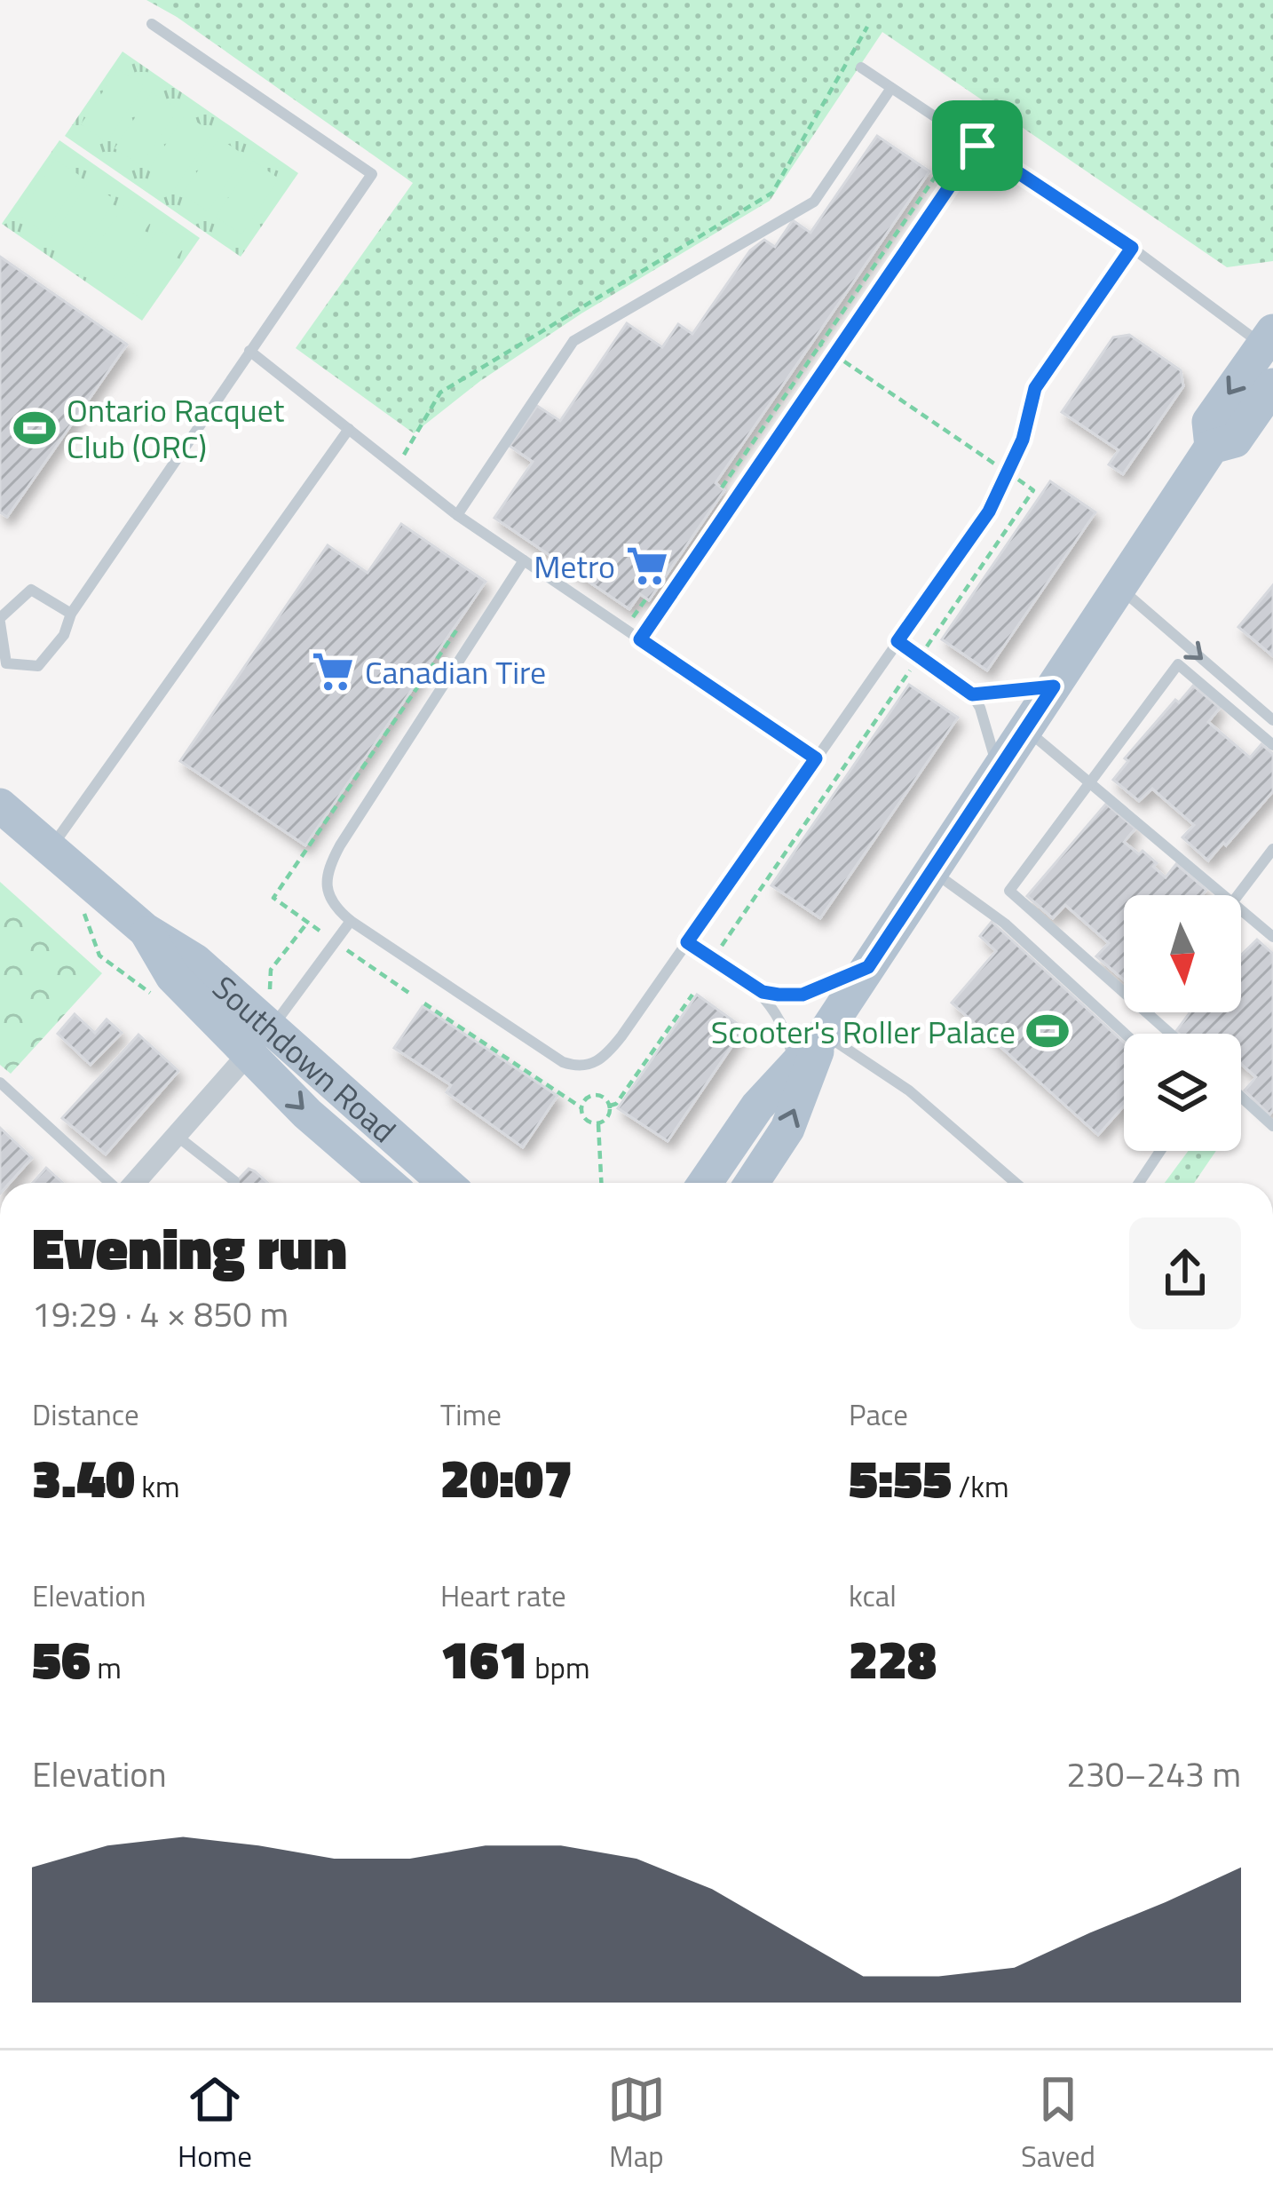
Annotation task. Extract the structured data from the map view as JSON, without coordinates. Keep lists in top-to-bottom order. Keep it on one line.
{"streets":{"main road":["Southdown Road"]},"places":{"sports":["Ontario Racquet Club (ORC)","Scooter's Roller Palace"],"supermarket":["Metro","Canadian Tire"]},"north":"bottom","page":{"heading":["Evening run","19:29 · 4 × 850 m"],"stats":[["Distance","3.40 km"],["Time","20:07"],["Pace","5:55 /km"],["Elevation","56 m"],["Heart rate","161 bpm"],["kcal","228"]],"chart":["Elevation","230–243 m"],"tabs":["Home","Map","Saved"]}}
